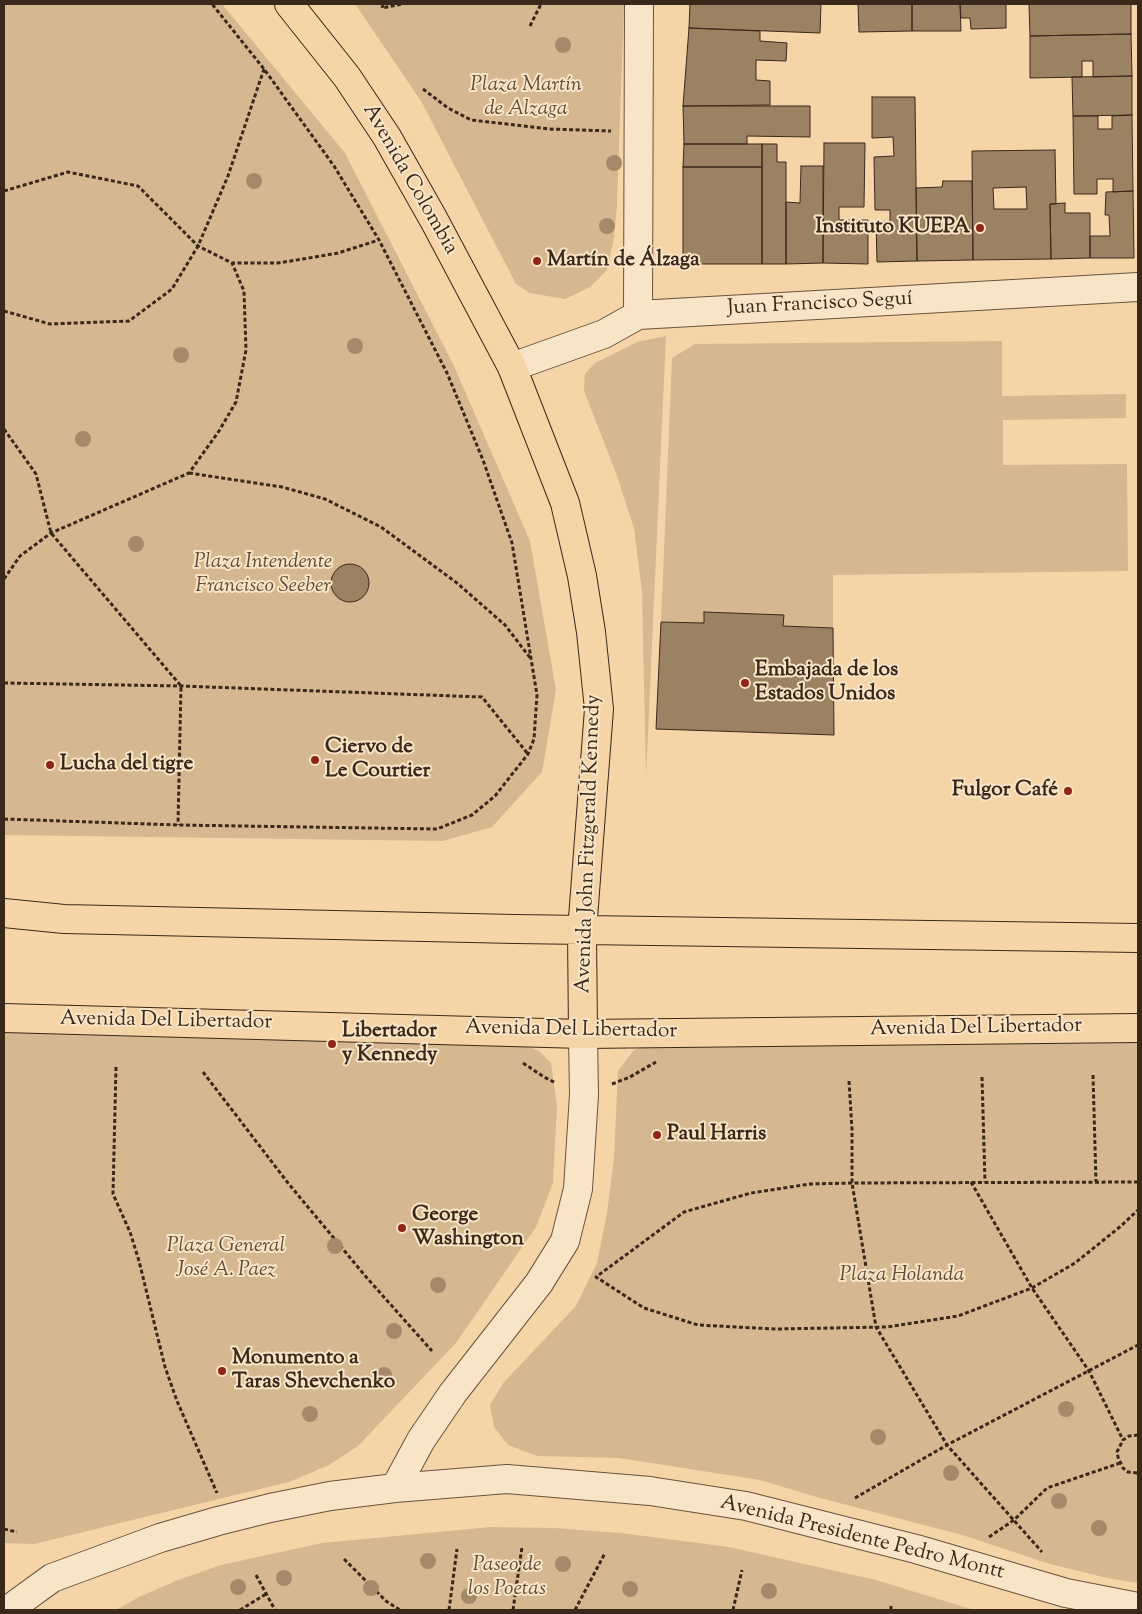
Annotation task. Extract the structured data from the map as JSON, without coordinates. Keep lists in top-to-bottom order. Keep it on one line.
{"streets":{"main road":["Avenida Colombia","Avenida John Fitzgerald Kennedy","Avenida Del Libertador"],"street":["Juan Francisco Seguí","Avenida Presidente Pedro Montt"]},"crossings":[["Avenida Colombia","Juan Francisco Seguí"],["Avenida Colombia","Avenida John Fitzgerald Kennedy"],["Juan Francisco Seguí","Avenida John Fitzgerald Kennedy"],["Avenida John Fitzgerald Kennedy","Avenida Del Libertador"],["Avenida John Fitzgerald Kennedy","Avenida Presidente Pedro Montt"]],"parks":["Plaza Martín de Alzaga","Plaza Intendente Francisco Seeber","Plaza General José A. Paez","Plaza Holanda","Paseo de los Poetas"],"places":["Instituto KUEPA","Martín de Álzaga","Embajada de los Estados Unidos","Ciervo de Le Courtier","Lucha del tigre","Fulgor Café","Libertador y Kennedy","Paul Harris","George Washington","Monumento a Taras Shevchenko"]}
